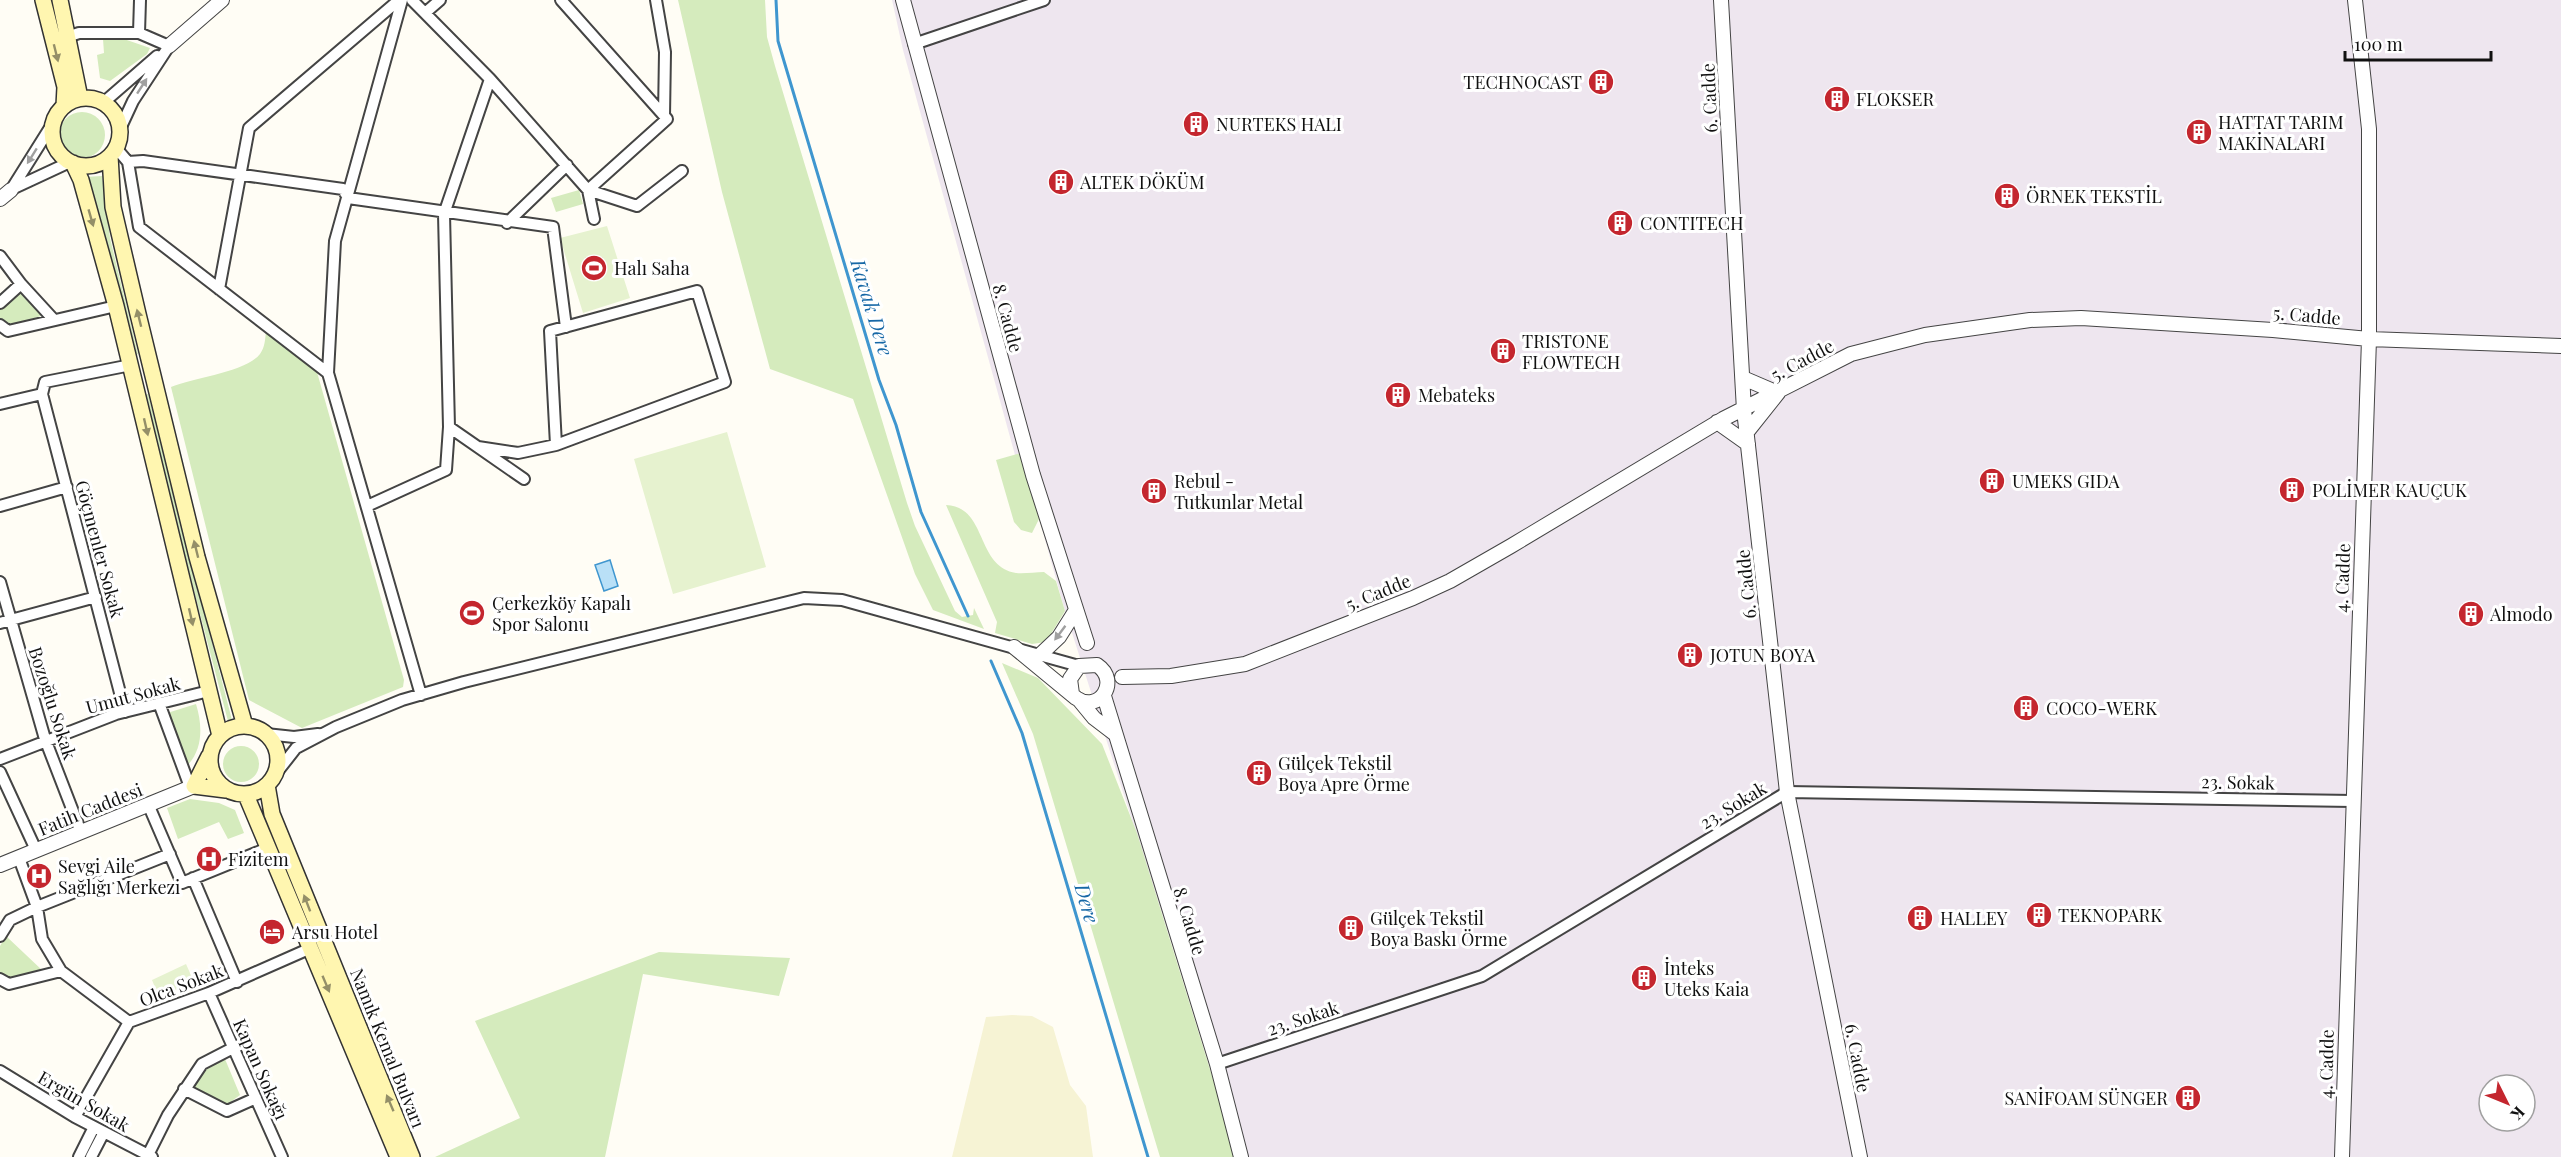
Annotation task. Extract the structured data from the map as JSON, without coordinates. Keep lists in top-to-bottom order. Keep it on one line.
{"streets":{"main road":["Namık Kemal Bulvarı"],"street":["6. Cadde","5. Cadde","8. Cadde","Göçmenler Sokak","4. Cadde","Umut Sokak","Bozoğlu Sokak","23. Sokak","Fatih Caddesi","Olca Sokak","Kapan Sokağı","Ergün Sokak"]},"crossings":[["6. Cadde","5. Cadde"],["6. Cadde","23. Sokak"],["5. Cadde","4. Cadde"],["8. Cadde","23. Sokak"],["Göçmenler Sokak","Umut Sokak"],["4. Cadde","23. Sokak"],["Umut Sokak","Bozoğlu Sokak"],["Bozoğlu Sokak","Fatih Caddesi"],["Olca Sokak","Namık Kemal Bulvarı"],["Olca Sokak","Kapan Sokağı"],["Olca Sokak","Ergün Sokak"]],"water":["Kavak Dere","Dere"],"places":{"building":["TECHNOCAST","FLOKSER","NURTEKS HALI","HATTAT TARIM MAKİNALARI","ALTEK DÖKÜM","ÖRNEK TEKSTİL","CONTITECH","TRISTONE FLOWTECH","Mebateks","UMEKS GIDA","POLİMER KAUÇUK","Rebul - Tutkunlar Metal","Almodo","JOTUN BOYA","COCO-WERK","Gülçek Tekstil Boya Apre Örme","TEKNOPARK","HALLEY","Gülçek Tekstil Boya Baskı Örme","İnteks Uteks Kaia","SANİFOAM SÜNGER"],"sports":["Halı Saha","Çerkezköy Kapalı Spor Salonu"],"hospital":["Fizitem","Sevgi Aile Sağlığı Merkezi"],"hotel":["Arsu Hotel"]},"scale_bar":"100 m","north":"bottom right"}
